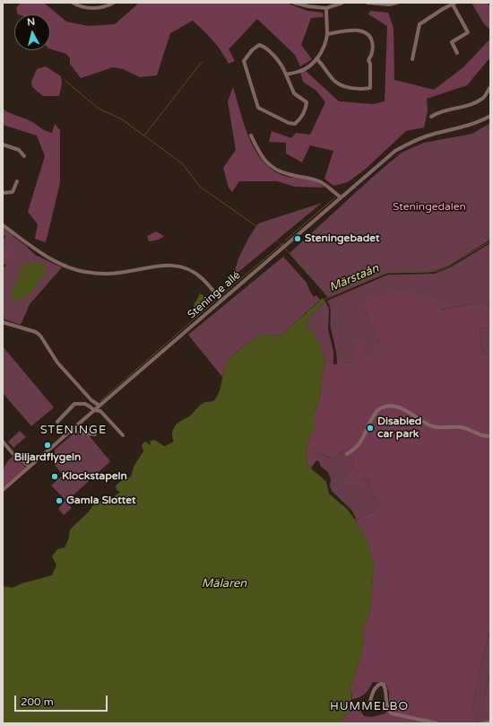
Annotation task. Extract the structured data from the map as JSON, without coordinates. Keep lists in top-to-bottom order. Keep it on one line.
{"streets":{"street":["Steninge allé"]},"districts":["STENINGE","HUMMELBO"],"water":["Märstaån","Mälaren"],"parks":["Steningedalen"],"places":["Steningebadet","Disabled car park","Biljardflygeln","Klockstapeln","Gamla Slottet"],"scale_bar":"200 m","north":"top"}
